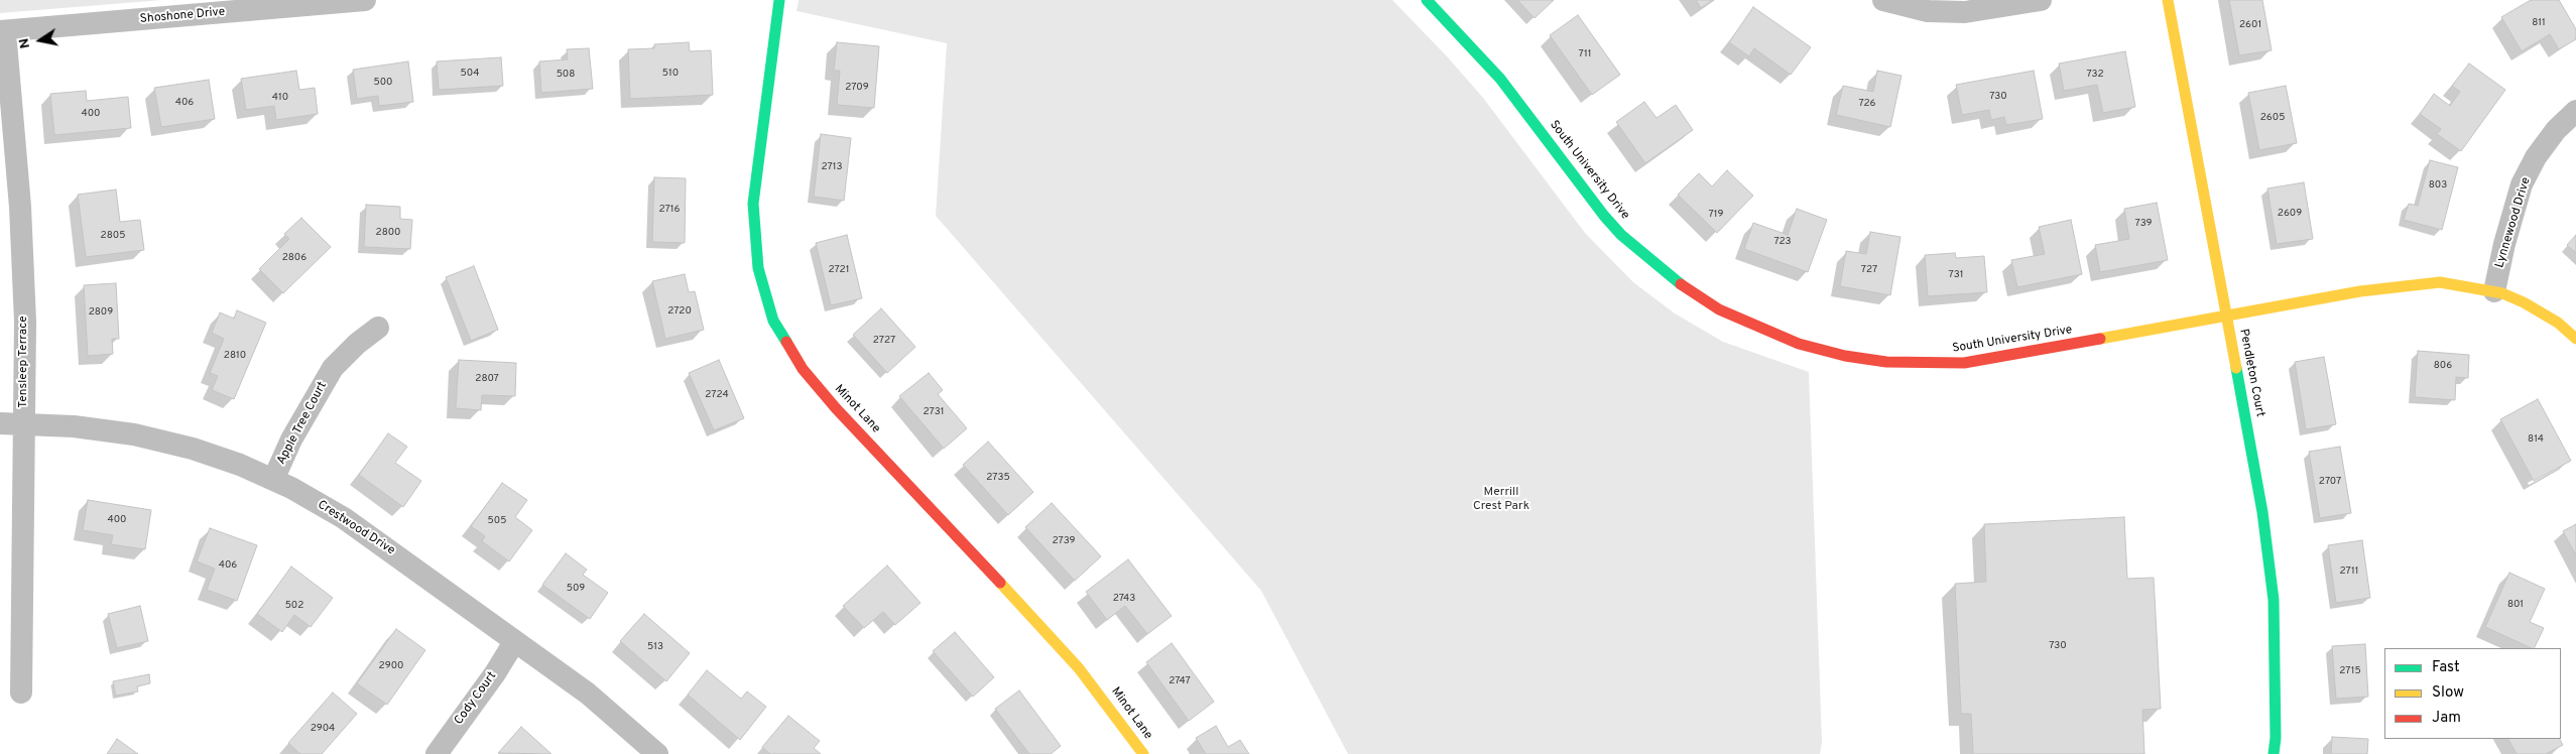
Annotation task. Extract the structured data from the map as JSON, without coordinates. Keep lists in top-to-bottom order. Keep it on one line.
{"streets":{"street":["Shoshone Drive","South University Drive","Lynnewood Drive","Tensleep Terrace","Pendleton Court","Minot Lane","Apple Tree Court","Crestwood Drive","Cody Court"]},"crossings":[["Shoshone Drive","Tensleep Terrace"],["South University Drive","Lynnewood Drive"],["South University Drive","Pendleton Court"],["Tensleep Terrace","Crestwood Drive"],["Apple Tree Court","Crestwood Drive"],["Crestwood Drive","Cody Court"]],"parks":["Merrill Crest Park"],"house_numbers":["811","2601","711","504","510","508","732","500","2709","730","410","406","726","400","2605","2713","803","2716","2609","719","739","2800","2805","723","2806","2721","727","731","2720","2809","2727","2810","806","2807","2724","2731","814","2735","2707","400","505","2739","406","2711","509","2743","801","502","730","513","2900","2715","2747","2904"],"legend":["Fast","Slow","Jam"],"north":"left"}
